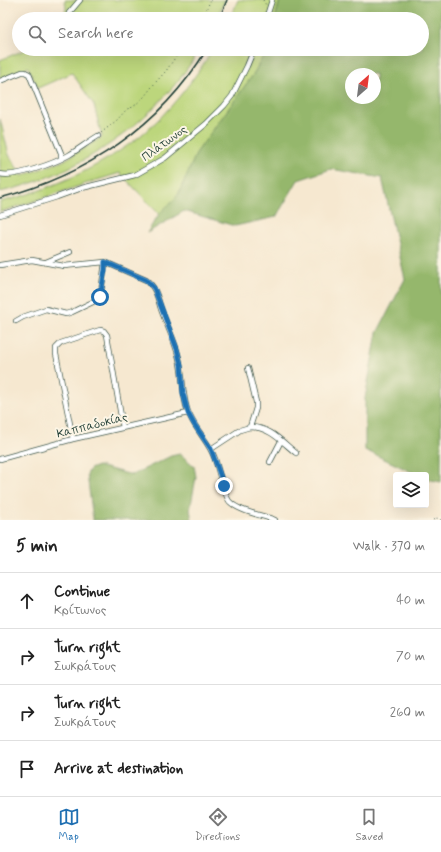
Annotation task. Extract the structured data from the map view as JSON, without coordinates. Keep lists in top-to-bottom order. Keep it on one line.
{"streets":{"street":["Πλάτωνος","Καππαδοκίας"]},"north":"top right","page":{"search":"Search here","heading":["5 min","Walk · 370 m"],"list":[["Continue","Κρίτωνος","40 m"],["Turn right","Σωκράτους","70 m"],["Turn right","Σωκράτους","260 m"],"Arrive at destination"],"nav":["Map","Directions","Saved"]}}
